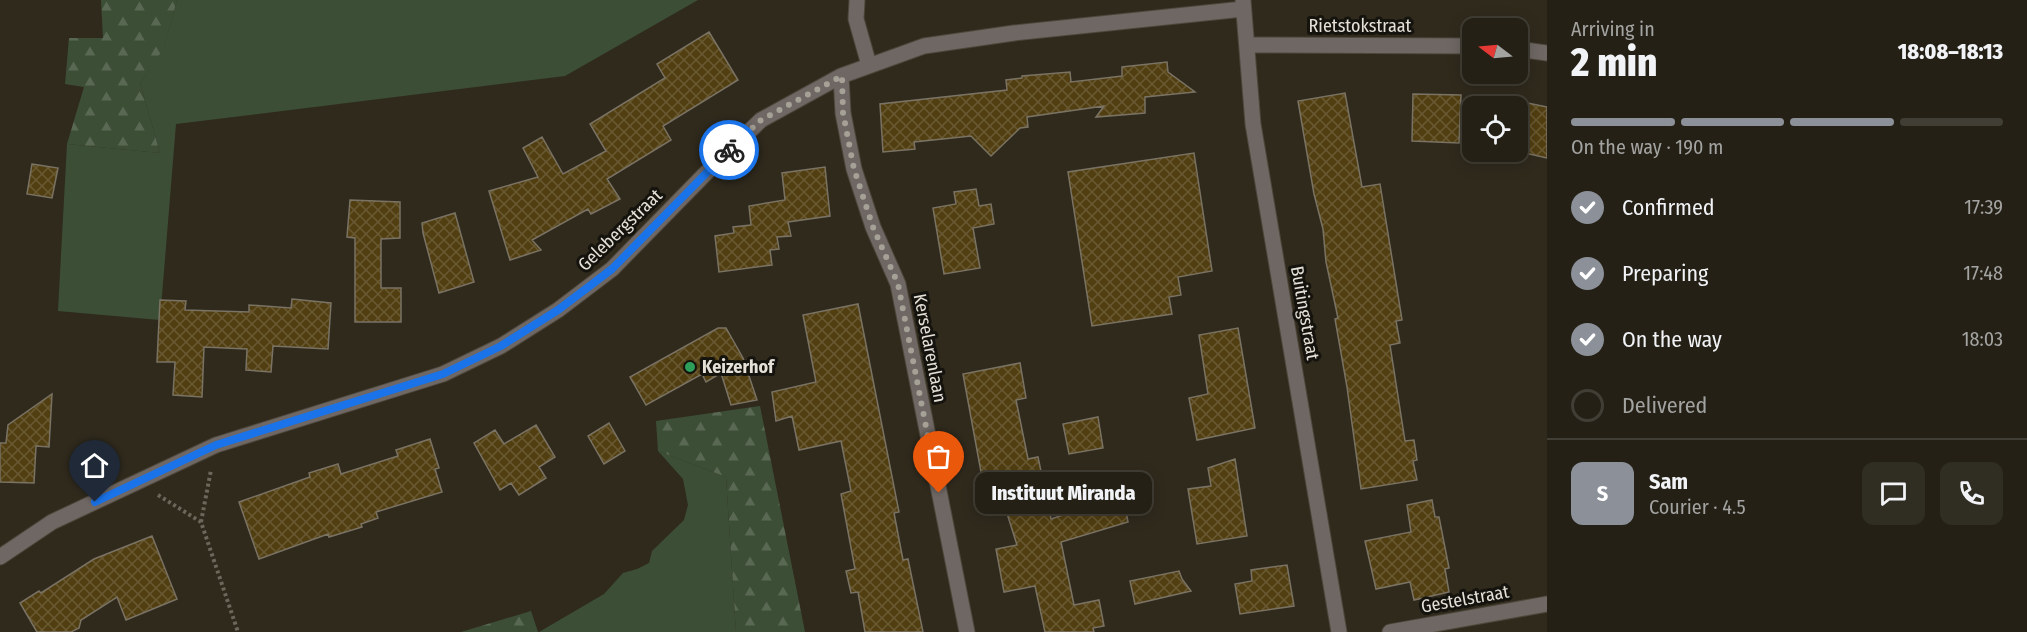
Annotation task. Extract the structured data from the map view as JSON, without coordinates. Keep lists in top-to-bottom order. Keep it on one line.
{"streets":{"street":["Rietstokstraat","Gelebergstraat","Buitingstraat","Kerselarenlaan","Gestelstraat"]},"crossings":[["Rietstokstraat","Buitingstraat"],["Gelebergstraat","Buitingstraat"],["Gelebergstraat","Kerselarenlaan"]],"places":["Keizerhof","Instituut Miranda"],"north":"left","page":{"heading":["2 min","Arriving in","18:08–18:13"],"panel":["Sam","Courier · 4.5"],"bar":"On the way · 190 m","list":[["Confirmed","17:39"],["Preparing","17:48"],["On the way","18:03"],"Delivered"],"round":"S","bubble":"Instituut Miranda"}}
